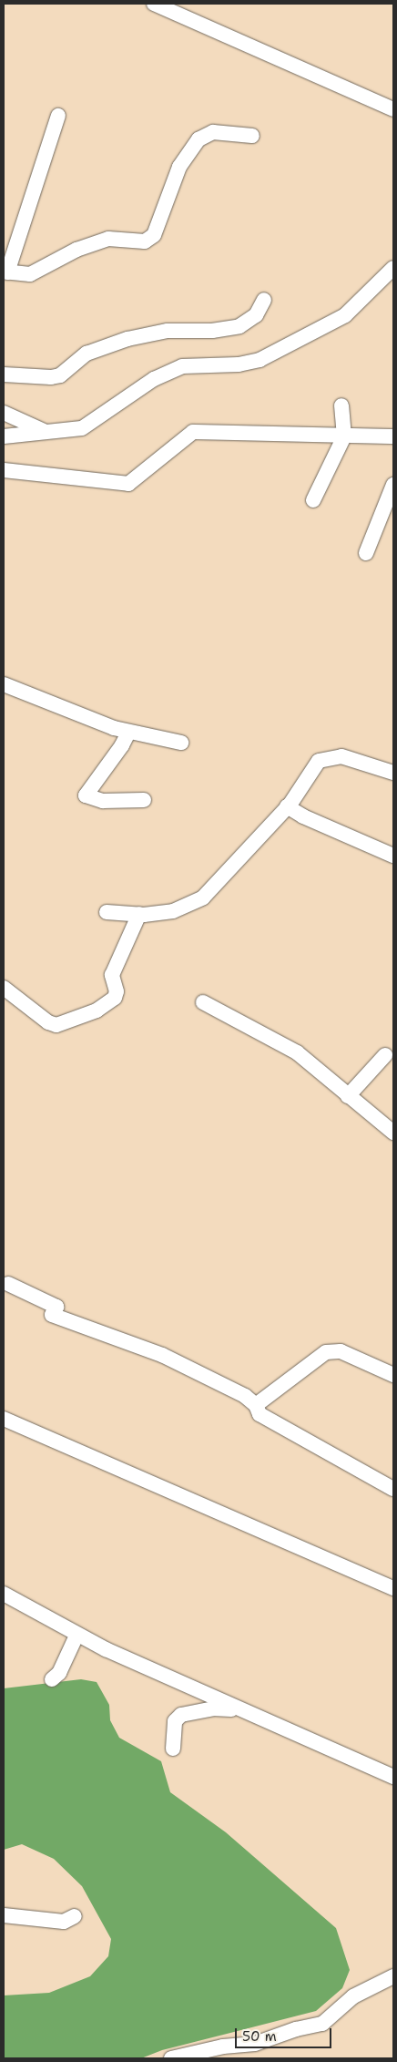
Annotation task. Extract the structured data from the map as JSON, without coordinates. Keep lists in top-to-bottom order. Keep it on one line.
{"scale_bar":"50 m"}
